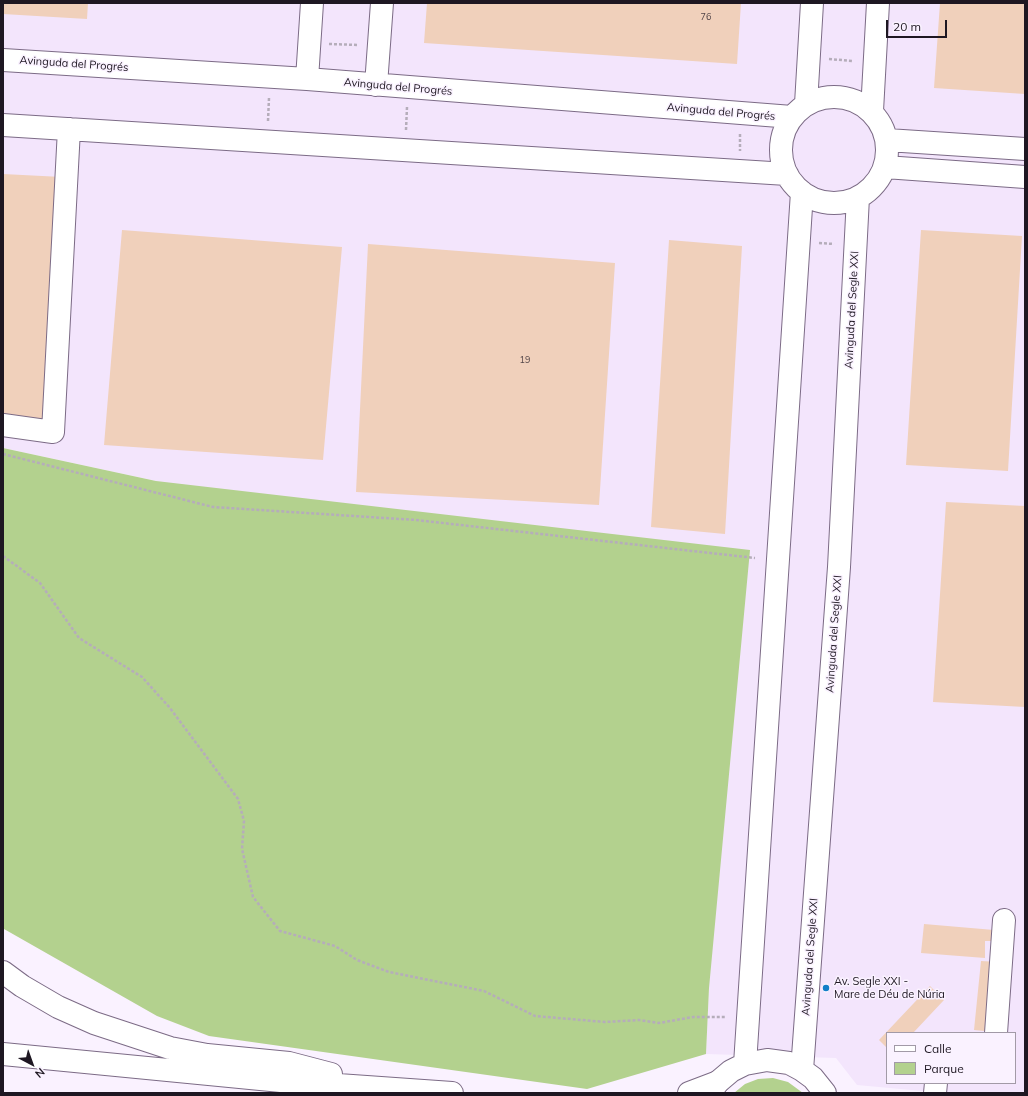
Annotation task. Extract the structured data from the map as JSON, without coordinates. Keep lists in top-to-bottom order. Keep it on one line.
{"streets":{"main road":["Avinguda del Progrés","Avinguda del Segle XXI"]},"crossings":[["Avinguda del Progrés","Avinguda del Segle XXI"]],"places":["Av. Segle XXI - Mare de Déu de Núria"],"house_numbers":["76","19"],"legend":["Calle","Parque"],"scale_bar":"20 m","north":"bottom right"}
